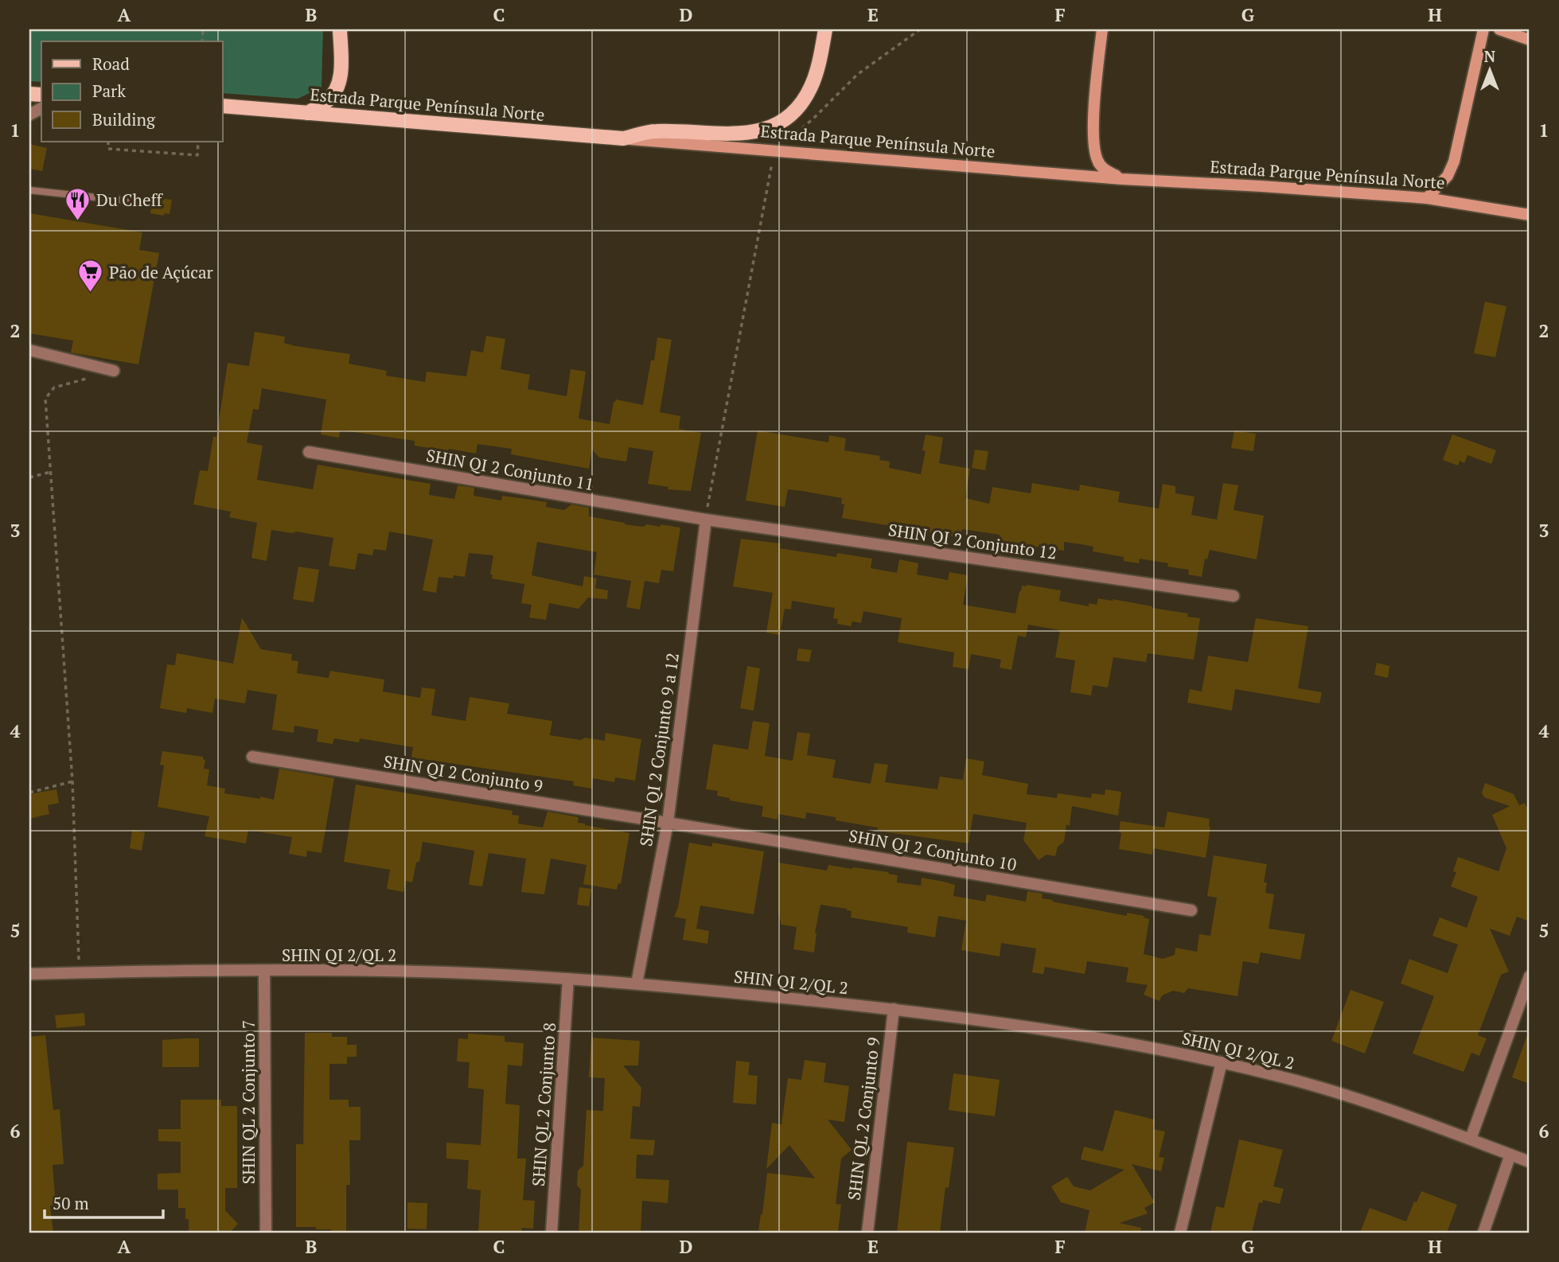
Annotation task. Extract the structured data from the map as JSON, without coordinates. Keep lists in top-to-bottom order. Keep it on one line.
{"streets":{"main road":["Estrada Parque Península Norte"],"street":["SHIN QI 2 Conjunto 11","SHIN QI 2 Conjunto 12","SHIN QI 2 Conjunto 9 a 12","SHIN QI 2 Conjunto 9","SHIN QI 2 Conjunto 10","SHIN QI 2/QL 2","SHIN QL 2 Conjunto 7","SHIN QL 2 Conjunto 8","SHIN QL 2 Conjunto 9"]},"crossings":[["SHIN QI 2 Conjunto 11","SHIN QI 2 Conjunto 12"],["SHIN QI 2 Conjunto 11","SHIN QI 2 Conjunto 9 a 12"],["SHIN QI 2 Conjunto 12","SHIN QI 2 Conjunto 9 a 12"],["SHIN QI 2 Conjunto 9 a 12","SHIN QI 2 Conjunto 9"],["SHIN QI 2 Conjunto 9 a 12","SHIN QI 2 Conjunto 10"],["SHIN QI 2 Conjunto 9 a 12","SHIN QI 2/QL 2"],["SHIN QI 2 Conjunto 9","SHIN QI 2 Conjunto 10"],["SHIN QI 2/QL 2","SHIN QL 2 Conjunto 7"],["SHIN QI 2/QL 2","SHIN QL 2 Conjunto 8"],["SHIN QI 2/QL 2","SHIN QL 2 Conjunto 9"]],"places":{"restaurant":["Du Cheff"],"supermarket":["Pão de Açúcar"]},"legend":["Road","Park","Building"],"scale_bar":"50 m","north":"top","grid":{"columns":["A","B","C","D","E","F","G","H"],"rows":["1","2","3","4","5","6"]}}
